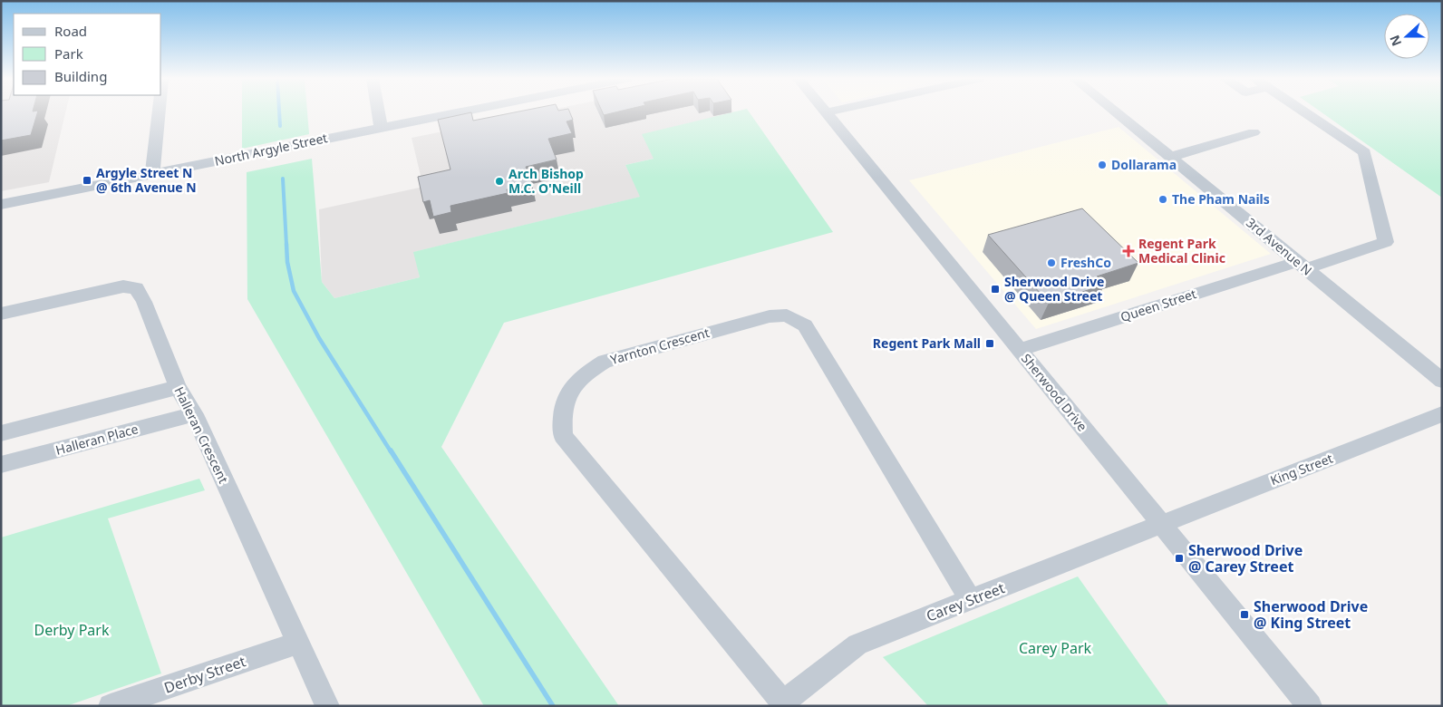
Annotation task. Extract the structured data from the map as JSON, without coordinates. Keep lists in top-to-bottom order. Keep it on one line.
{"streets":{"street":["North Argyle Street","3rd Avenue N","Queen Street","Yarnton Crescent","Sherwood Drive","Halleran Crescent","Halleran Place","King Street","Carey Street","Derby Street"]},"crossings":[["3rd Avenue N","Queen Street"],["Queen Street","Sherwood Drive"],["Yarnton Crescent","Carey Street"],["Sherwood Drive","King Street"],["Sherwood Drive","Carey Street"],["Halleran Crescent","Halleran Place"],["Halleran Crescent","Derby Street"],["King Street","Carey Street"]],"parks":["Derby Park","Carey Park"],"places":{"other":["Dollarama","Arch Bishop M.C. O'Neill","The Pham Nails","FreshCo"],"transit":["Argyle Street N @ 6th Avenue N","Sherwood Drive @ Queen Street","Regent Park Mall","Sherwood Drive @ Carey Street","Sherwood Drive @ King Street"],"health":["Regent Park Medical Clinic"]},"legend":["Road","Park","Building"],"north":"left"}
